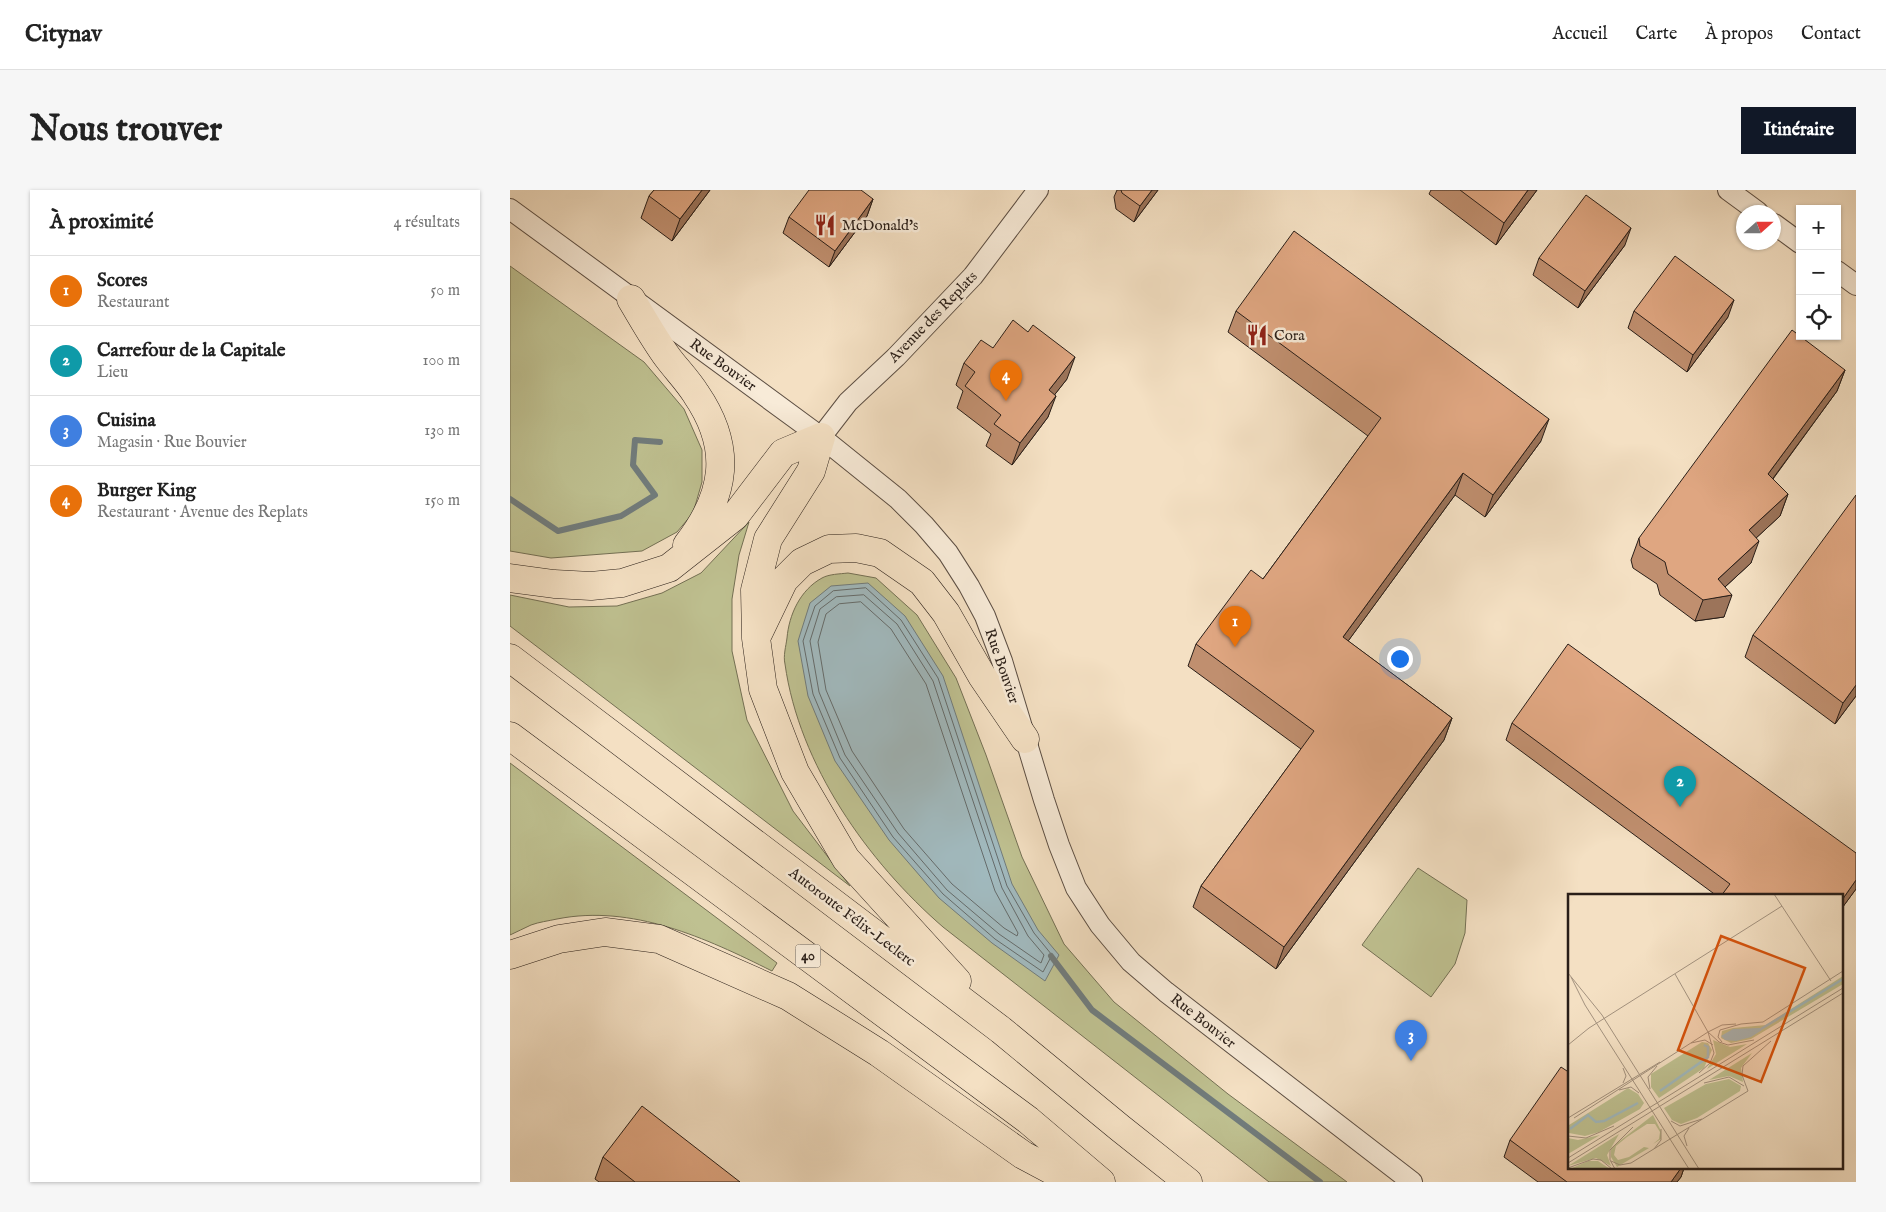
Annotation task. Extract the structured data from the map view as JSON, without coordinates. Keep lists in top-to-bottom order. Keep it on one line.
{"streets":{"highway":["Autoroute Félix-Leclerc","40"],"street":["Avenue des Replats","Rue Bouvier"]},"crossings":[["Avenue des Replats","Rue Bouvier"]],"places":{"restaurant":["McDonald's","Cora"]},"north":"right","page":{"header":"Citynav","nav":["Accueil","Carte","À propos","Contact"],"buttons":"Itinéraire","title":"Nous trouver","heading":["À proximité","4 résultats"],"map_buttons":["+","−"],"list":[{"mark":"1","name":"Scores","note":"Restaurant","value":"50 m"},{"mark":"2","name":"Carrefour de la Capitale","note":"Lieu","value":"100 m"},{"mark":"3","name":"Cuisina","note":"Magasin · Rue Bouvier","value":"130 m"},{"mark":"4","name":"Burger King","note":"Restaurant · Avenue des Replats","value":"150 m"}],"pins":["4","1","2","3"]}}
